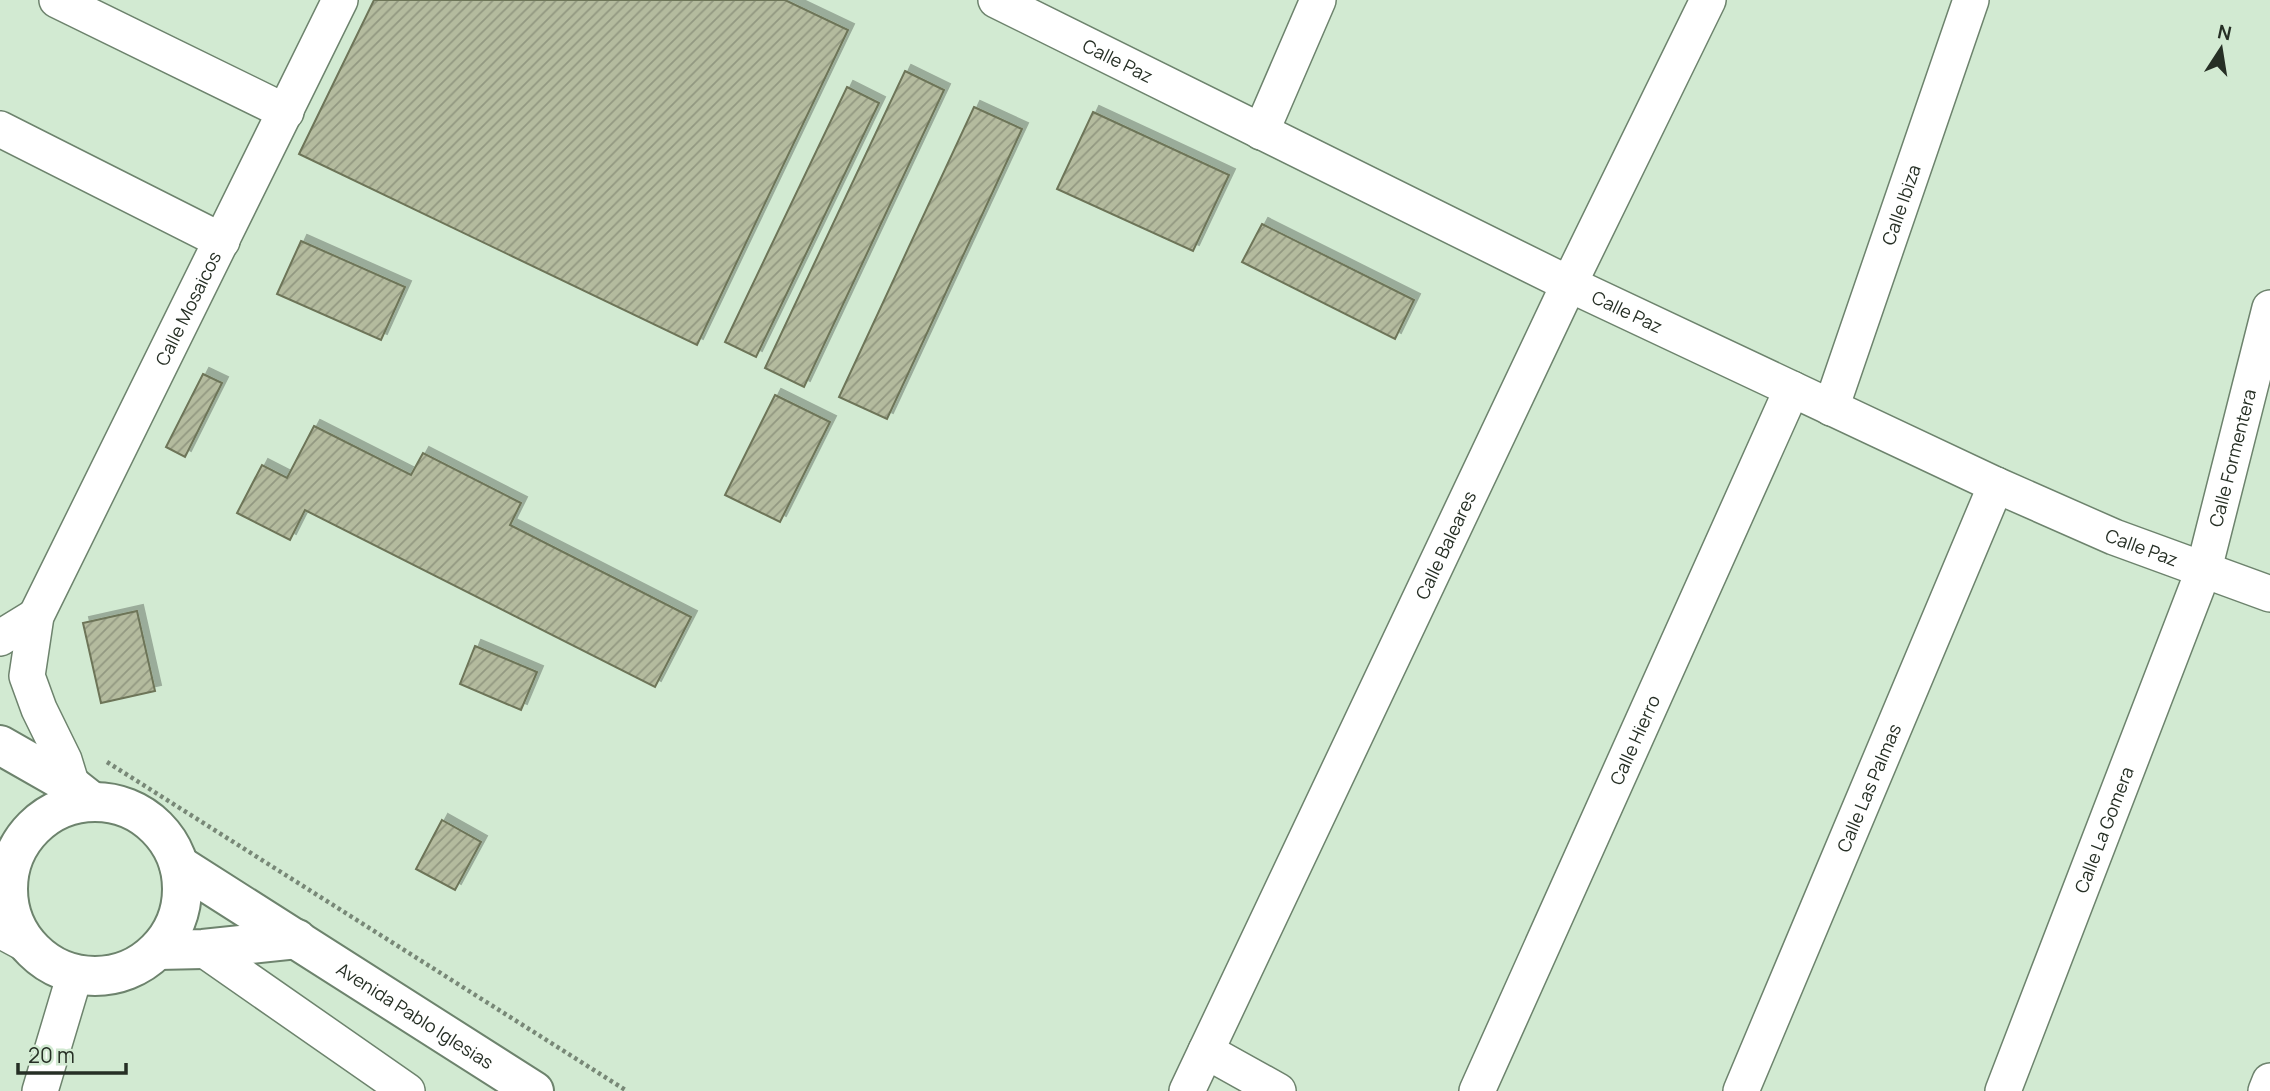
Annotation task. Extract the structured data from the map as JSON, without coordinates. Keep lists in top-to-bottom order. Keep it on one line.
{"streets":{"main road":["Avenida Pablo Iglesias"],"street":["Calle Paz","Calle Ibiza","Calle Mosaicos","Calle Formentera","Calle Baleares","Calle Hierro","Calle Las Palmas","Calle La Gomera"]},"crossings":[["Calle Paz","Calle Ibiza"],["Calle Paz","Calle Formentera"],["Calle Paz","Calle Baleares"],["Calle Paz","Calle Hierro"],["Calle Paz","Calle Las Palmas"],["Calle Paz","Calle La Gomera"],["Calle Mosaicos","Avenida Pablo Iglesias"],["Calle Formentera","Calle La Gomera"]],"scale_bar":"20 m","north":"top"}
